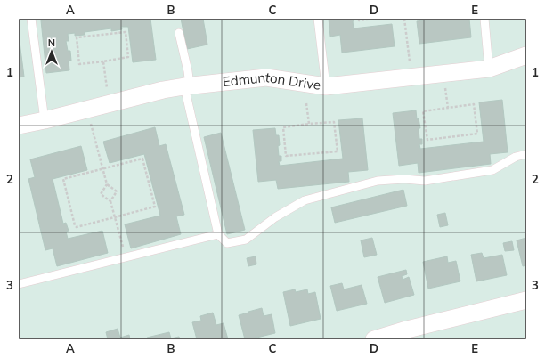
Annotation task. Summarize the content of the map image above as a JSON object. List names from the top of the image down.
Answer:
{
  "streets": {
    "street": ["Edmunton Drive"]
  },
  "north": "top",
  "grid": {
    "columns": [
      "A",
      "B",
      "C",
      "D",
      "E"
    ],
    "rows": ["1", "2", "3"]
  }
}
